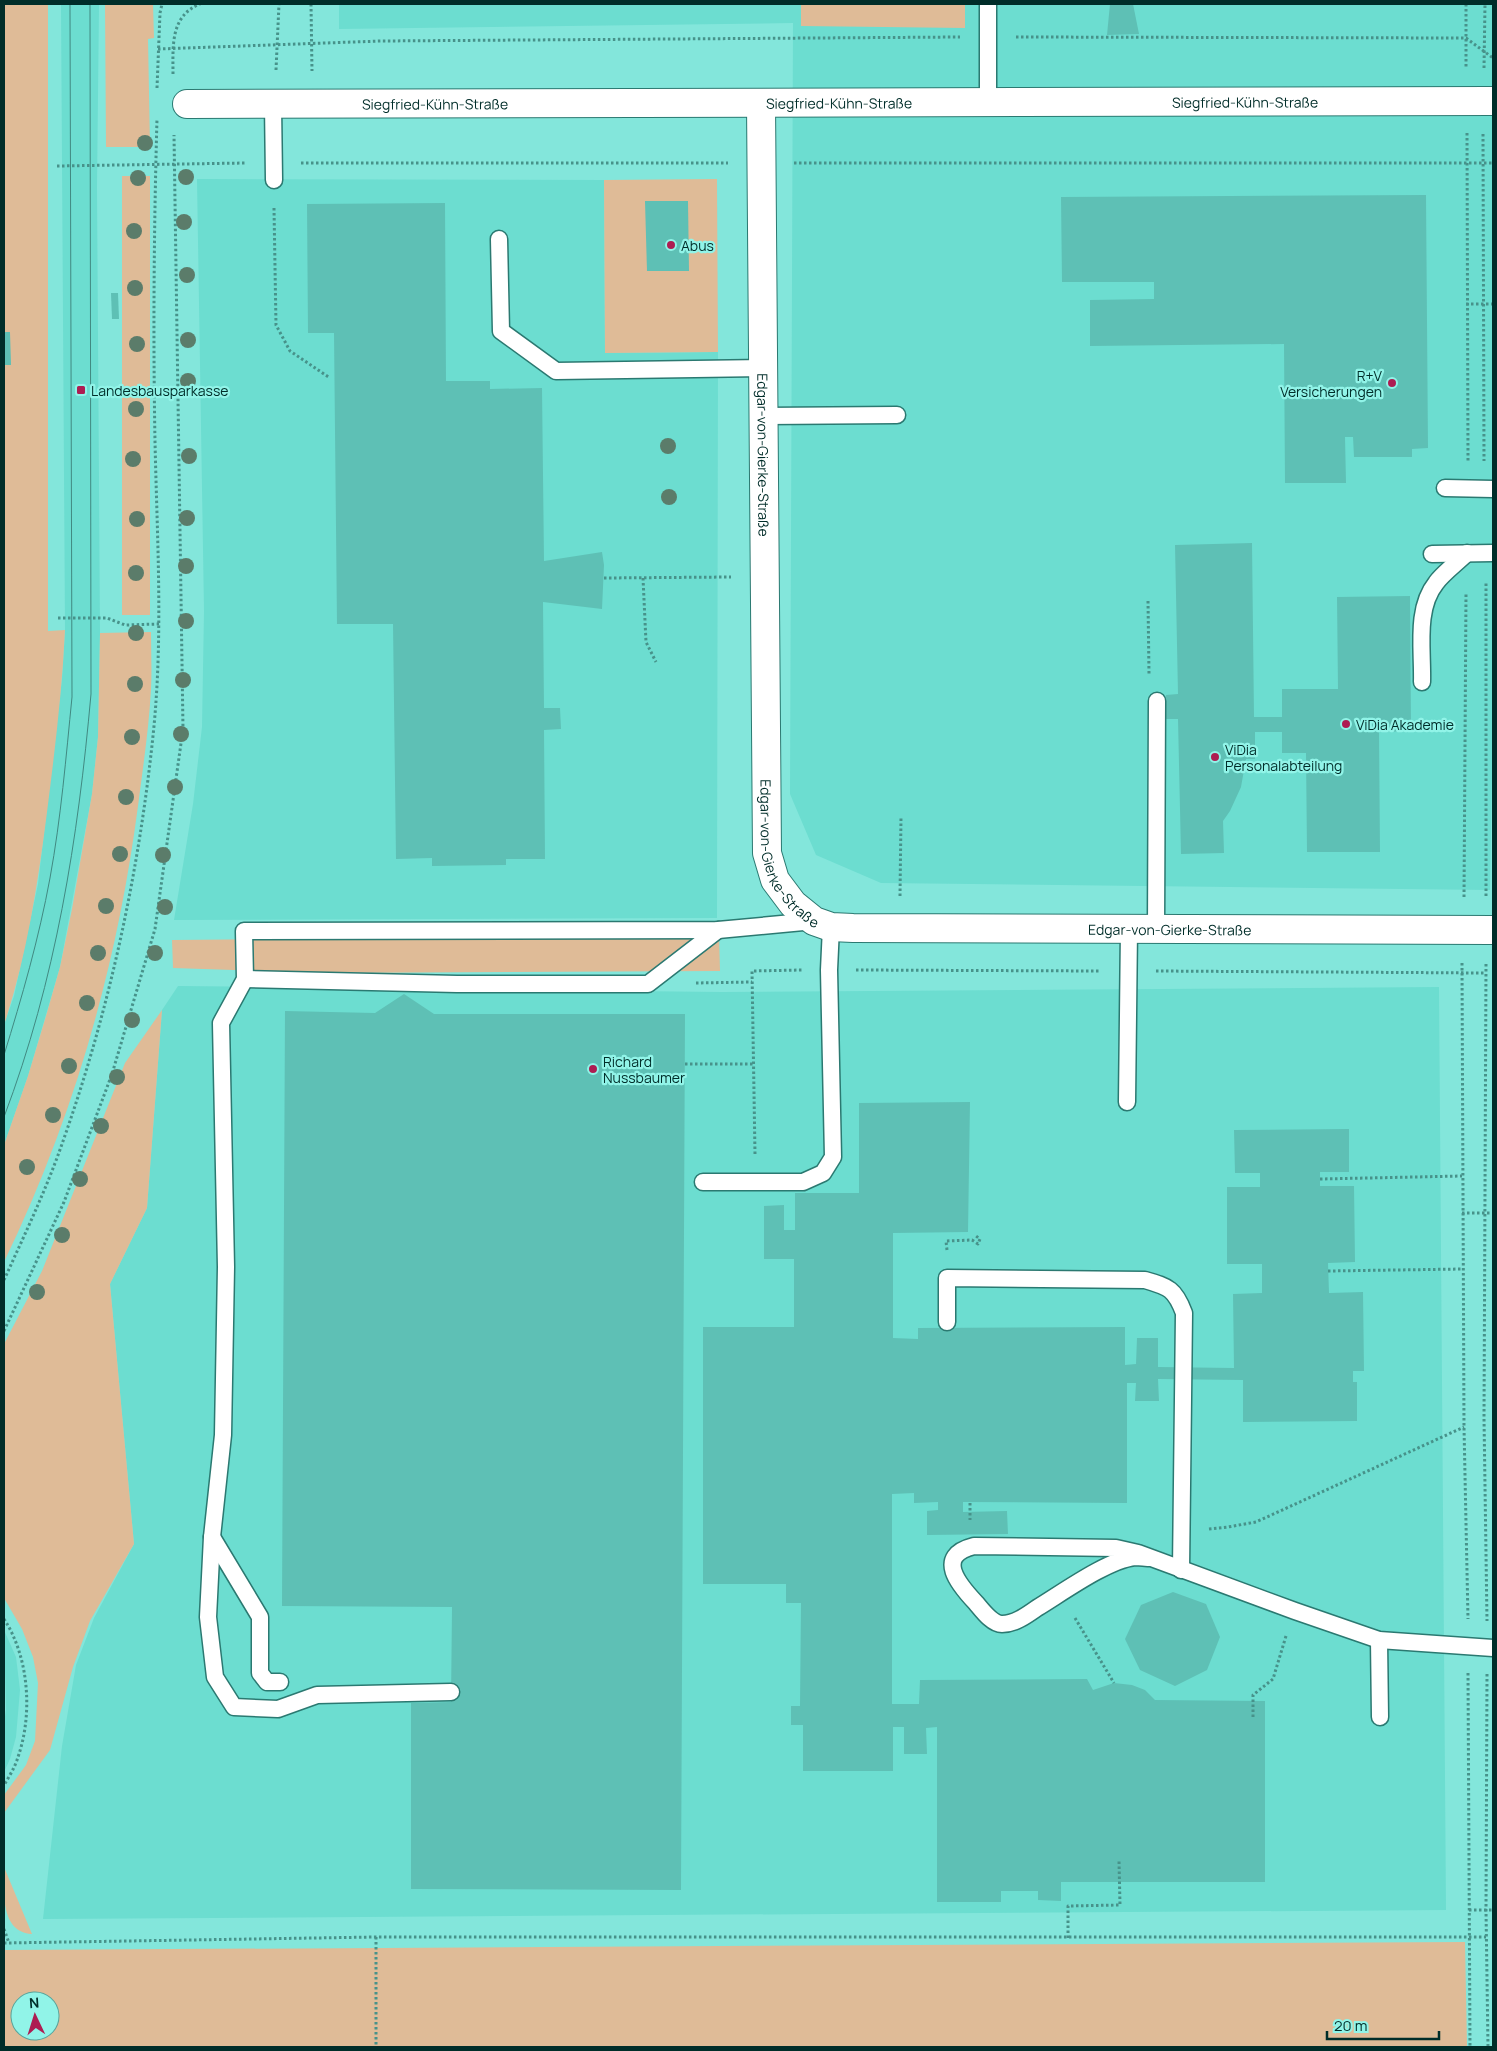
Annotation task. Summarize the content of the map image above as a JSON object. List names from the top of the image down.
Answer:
{
  "streets": {
    "street": ["Siegfried-Kühn-Straße", "Edgar-von-Gierke-Straße"]
  },
  "crossings": [
    ["Siegfried-Kühn-Straße", "Edgar-von-Gierke-Straße"]
  ],
  "places": {
    "other": [
      "Abus",
      "R+V Versicherungen",
      "ViDia Akademie",
      "ViDia Personalabteilung",
      "Richard Nussbaumer"
    ],
    "transit": ["Landesbausparkasse"]
  },
  "scale_bar": "20 m",
  "north": "top"
}
